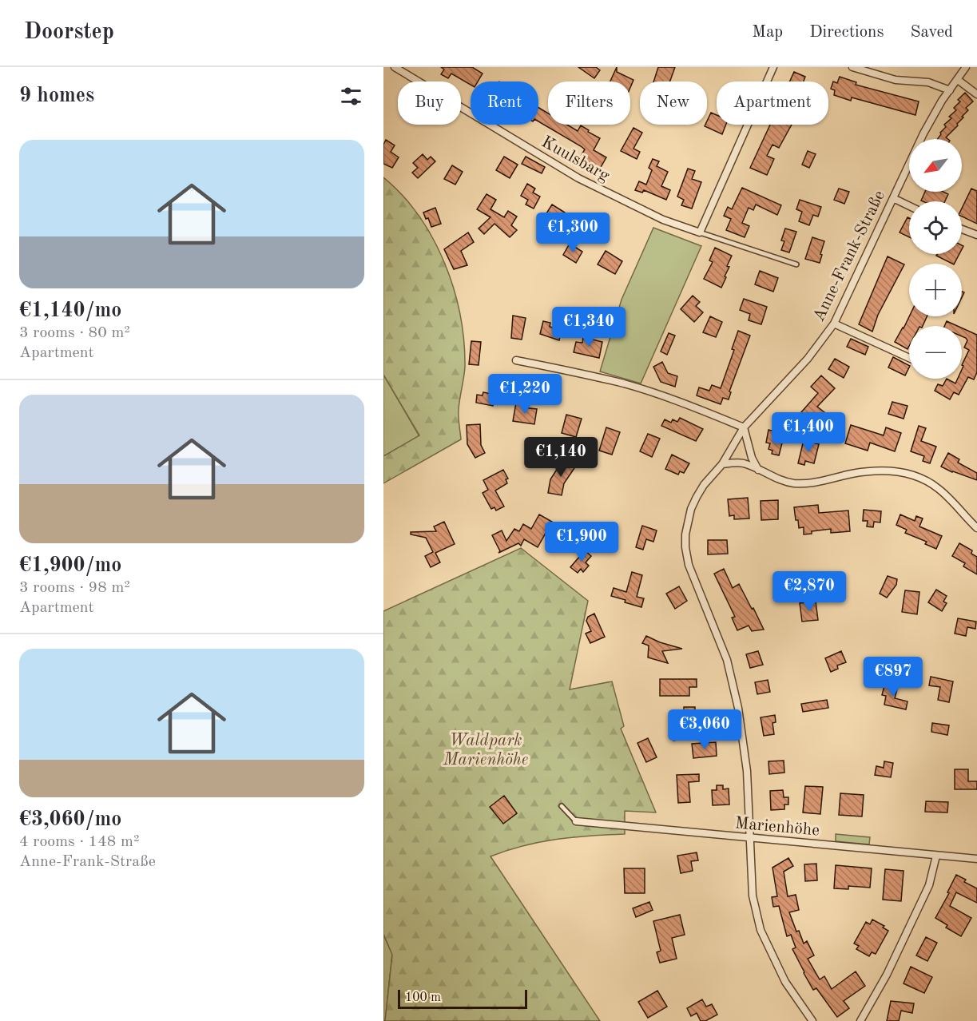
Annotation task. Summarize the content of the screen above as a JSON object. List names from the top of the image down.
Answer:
{
  "streets": {
    "street": ["Kuulsbarg", "Anne-Frank-Straße", "Marienhöhe"]
  },
  "crossings": [
    ["Anne-Frank-Straße", "Marienhöhe"]
  ],
  "parks": ["Waldpark Marienhöhe"],
  "scale_bar": "100 m",
  "north": "bottom left",
  "page": {
    "header": "Doorstep",
    "nav": ["Map", "Directions", "Saved"],
    "heading": "9 homes",
    "chip": [
      "Buy",
      "Rent",
      "Filters",
      "New",
      "Apartment"
    ],
    "list": [
      {
        "name": "€1,140/mo",
        "note": "3 rooms · 80 m² · Apartment"
      },
      {
        "name": "€1,900/mo",
        "note": "3 rooms · 98 m² · Apartment"
      },
      {
        "name": "€3,060/mo",
        "note": "4 rooms · 148 m² · Anne-Frank-Straße"
      }
    ],
    "map_buttons": ["+", "−"],
    "price": [
      "€1,300",
      "€1,340",
      "€1,220",
      "€1,400",
      "€1,140",
      "€1,900",
      "€2,870",
      "€897",
      "€3,060"
    ],
    "scale": "100 m"
  }
}
